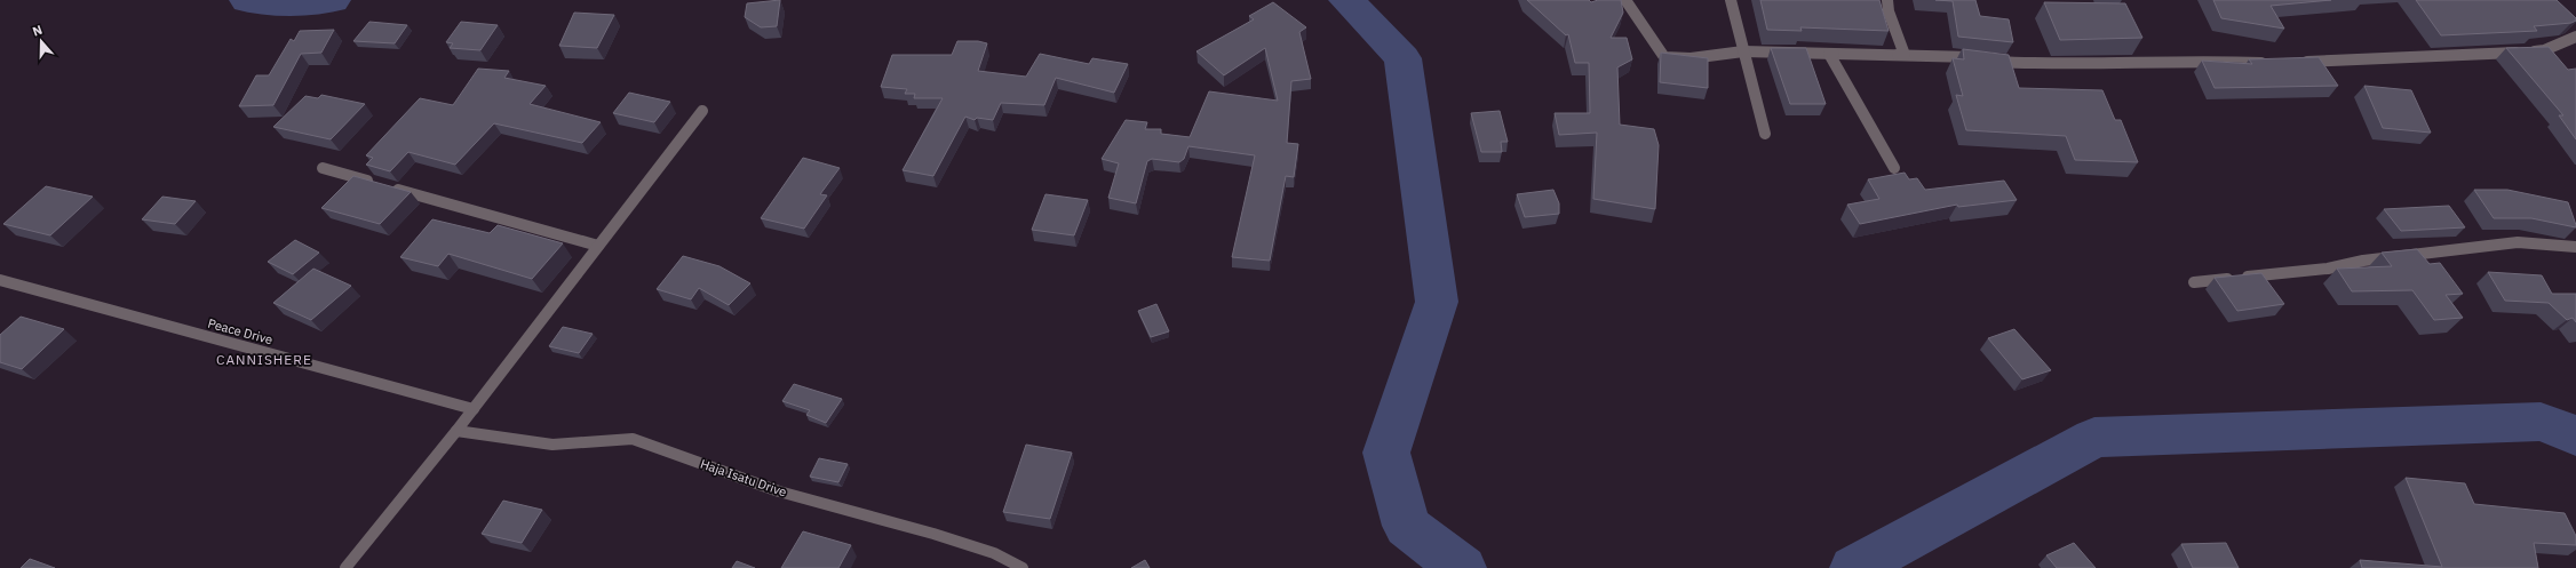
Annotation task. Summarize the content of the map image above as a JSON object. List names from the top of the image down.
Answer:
{
  "streets": {
    "street": ["Peace Drive", "Haja Isatu Drive"]
  },
  "districts": ["CANNISHERE"],
  "north": "top"
}
